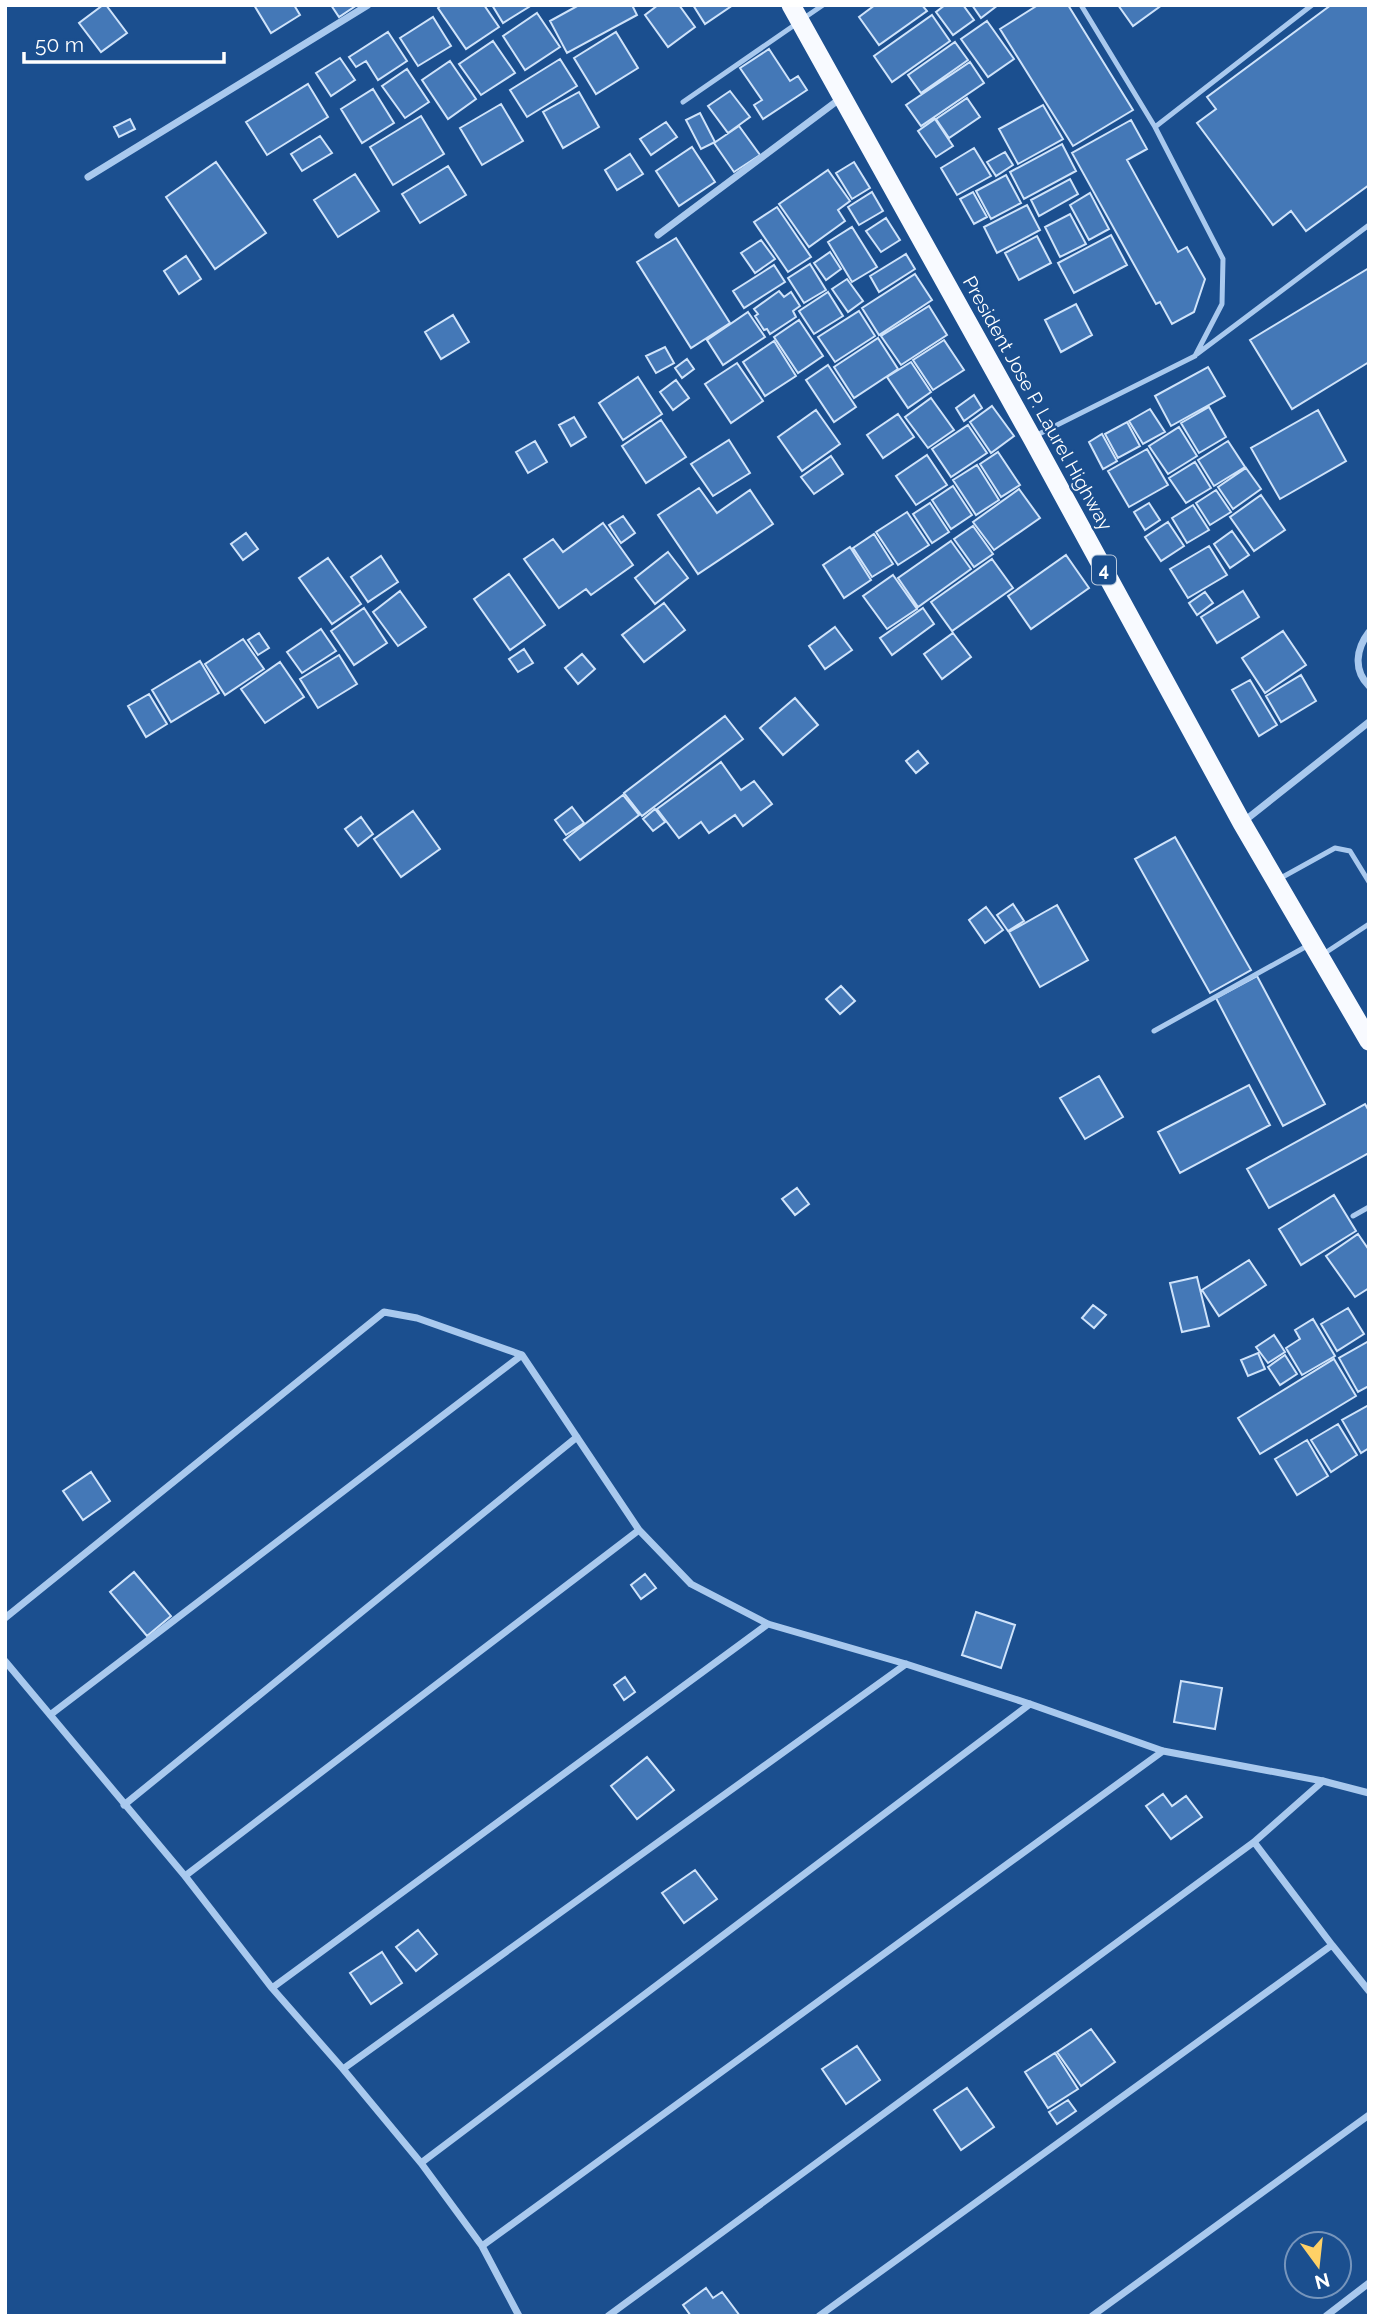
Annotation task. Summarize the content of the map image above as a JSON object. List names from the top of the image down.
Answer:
{
  "streets": {
    "highway": ["President Jose P. Laurel Highway", "4"]
  },
  "scale_bar": "50 m",
  "north": "bottom"
}
